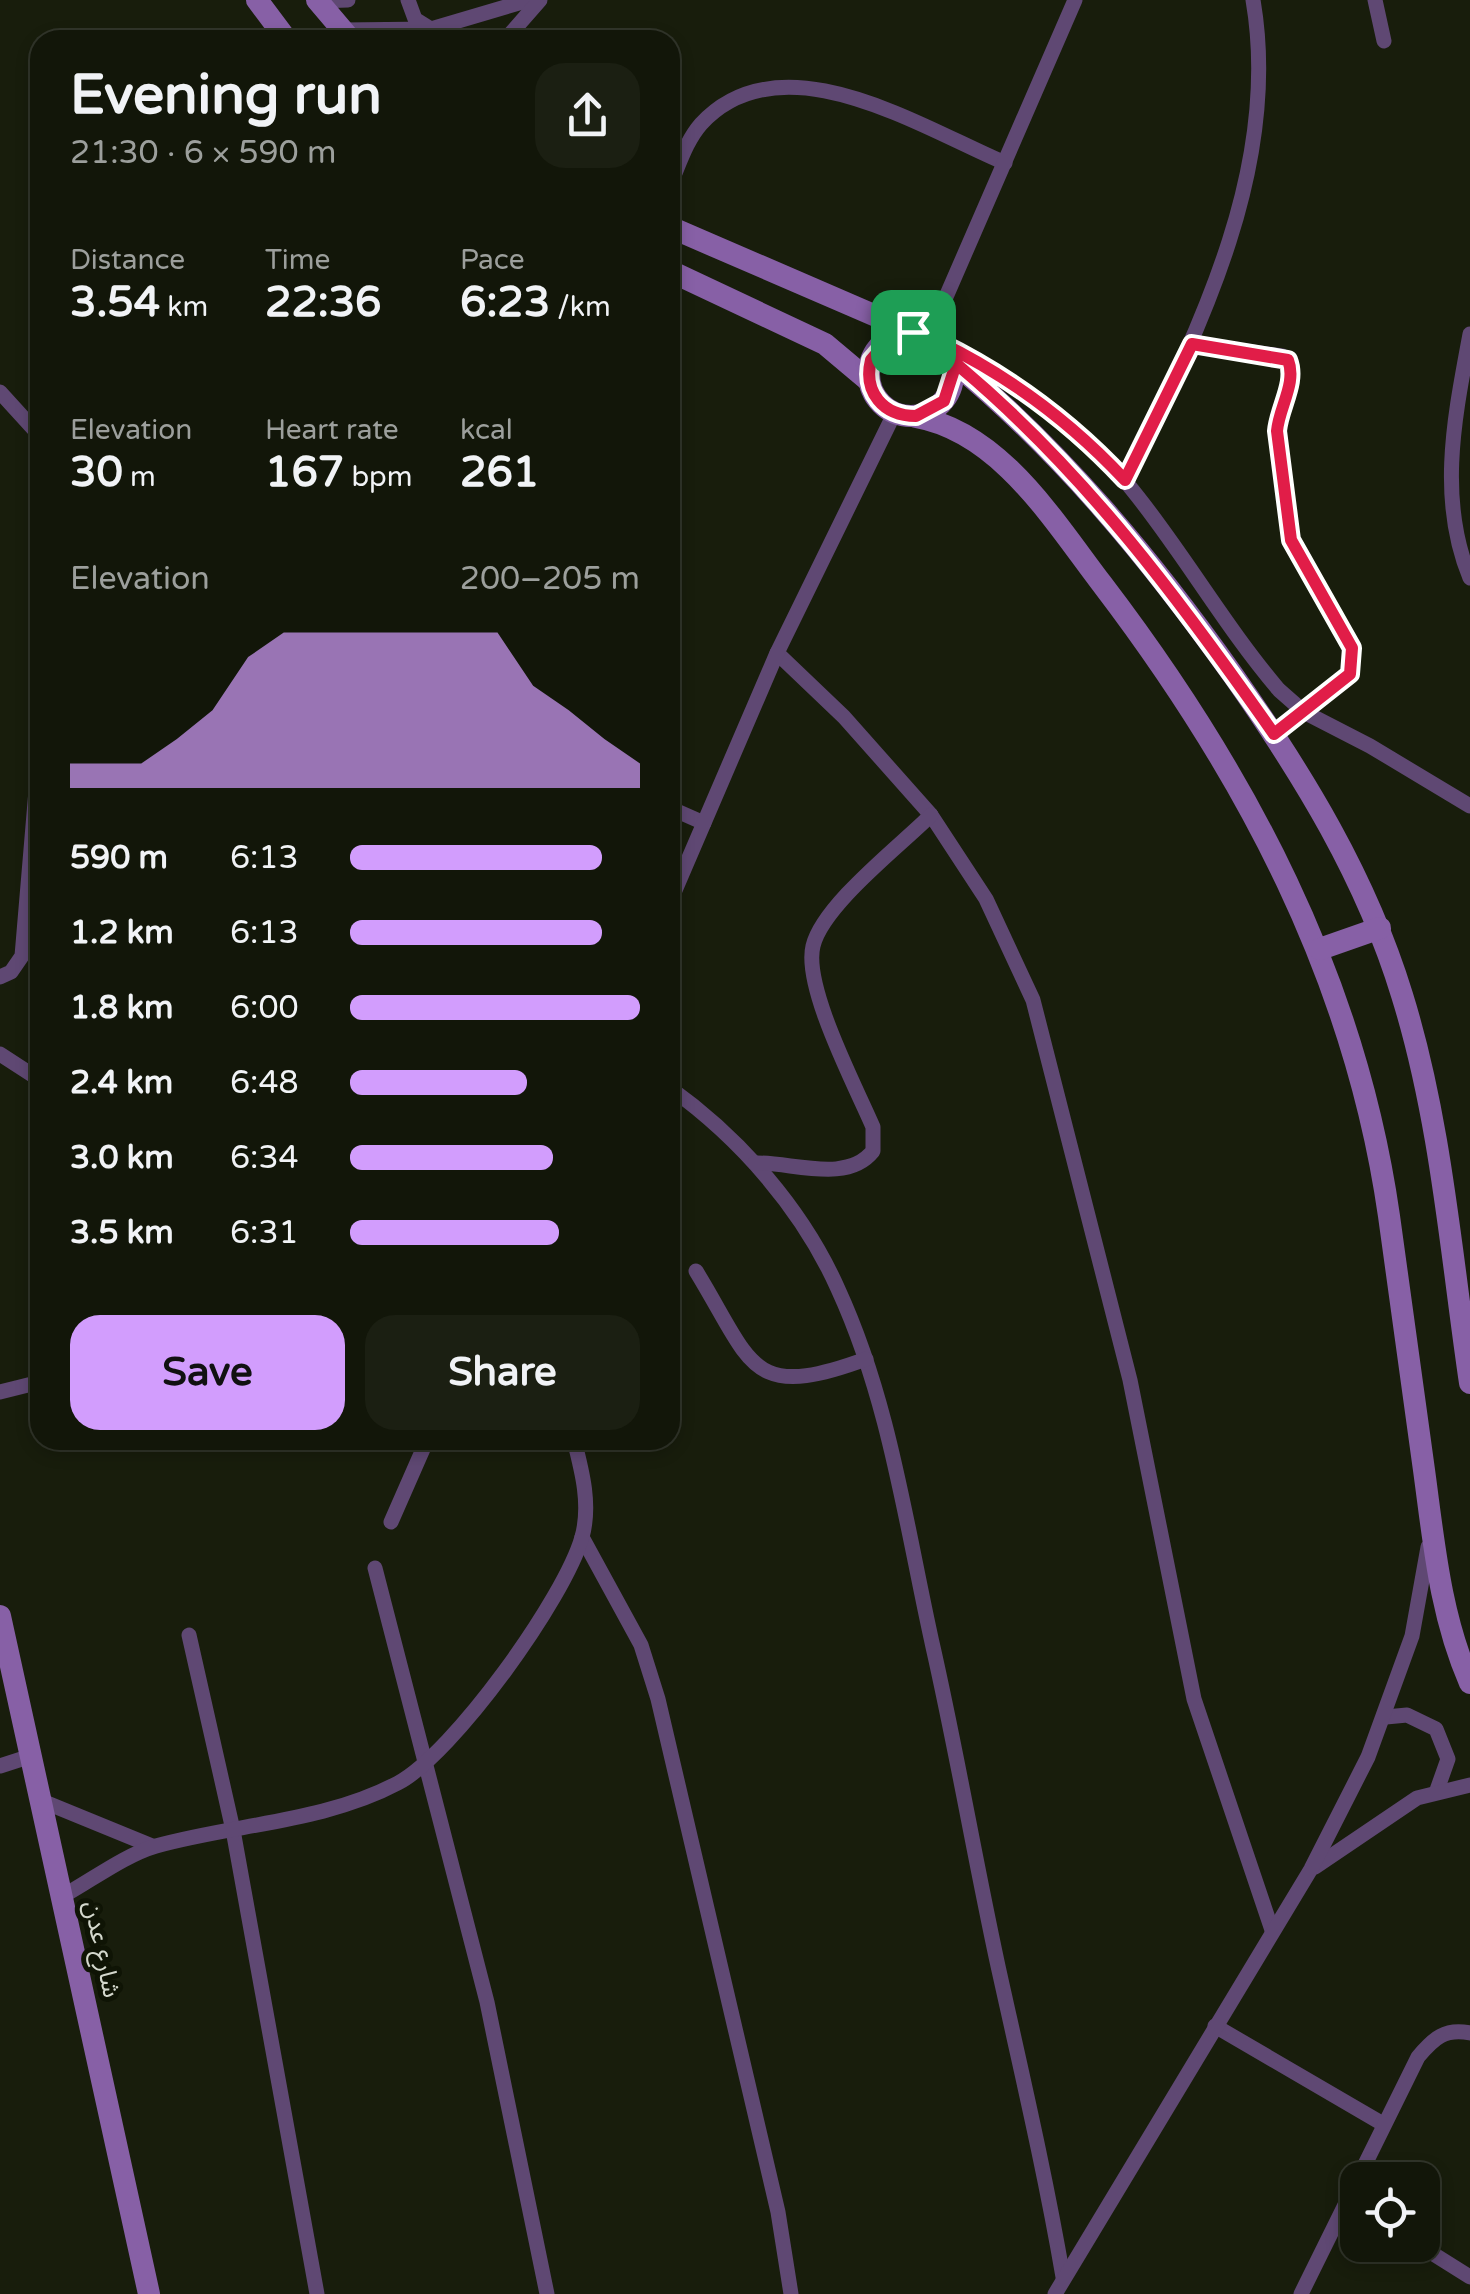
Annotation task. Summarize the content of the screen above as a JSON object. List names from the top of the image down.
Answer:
{
  "streets": {
    "street": ["شارع عدن"]
  },
  "page": {
    "heading": ["Evening run", "21:30 · 6 × 590 m"],
    "stats": [
      ["Distance", "3.54 km"],
      ["Time", "22:36"],
      ["Pace", "6:23 /km"],
      ["Elevation", "30 m"],
      ["Heart rate", "167 bpm"],
      ["kcal", "261"]
    ],
    "chart": ["Elevation", "200–205 m"],
    "list": [
      {
        "name": "590 m",
        "note": "6:13"
      },
      {
        "name": "1.2 km",
        "note": "6:13"
      },
      {
        "name": "1.8 km",
        "note": "6:00"
      },
      {
        "name": "2.4 km",
        "note": "6:48"
      },
      {
        "name": "3.0 km",
        "note": "6:34"
      },
      {
        "name": "3.5 km",
        "note": "6:31"
      }
    ],
    "buttons": ["Save", "Share"]
  }
}
